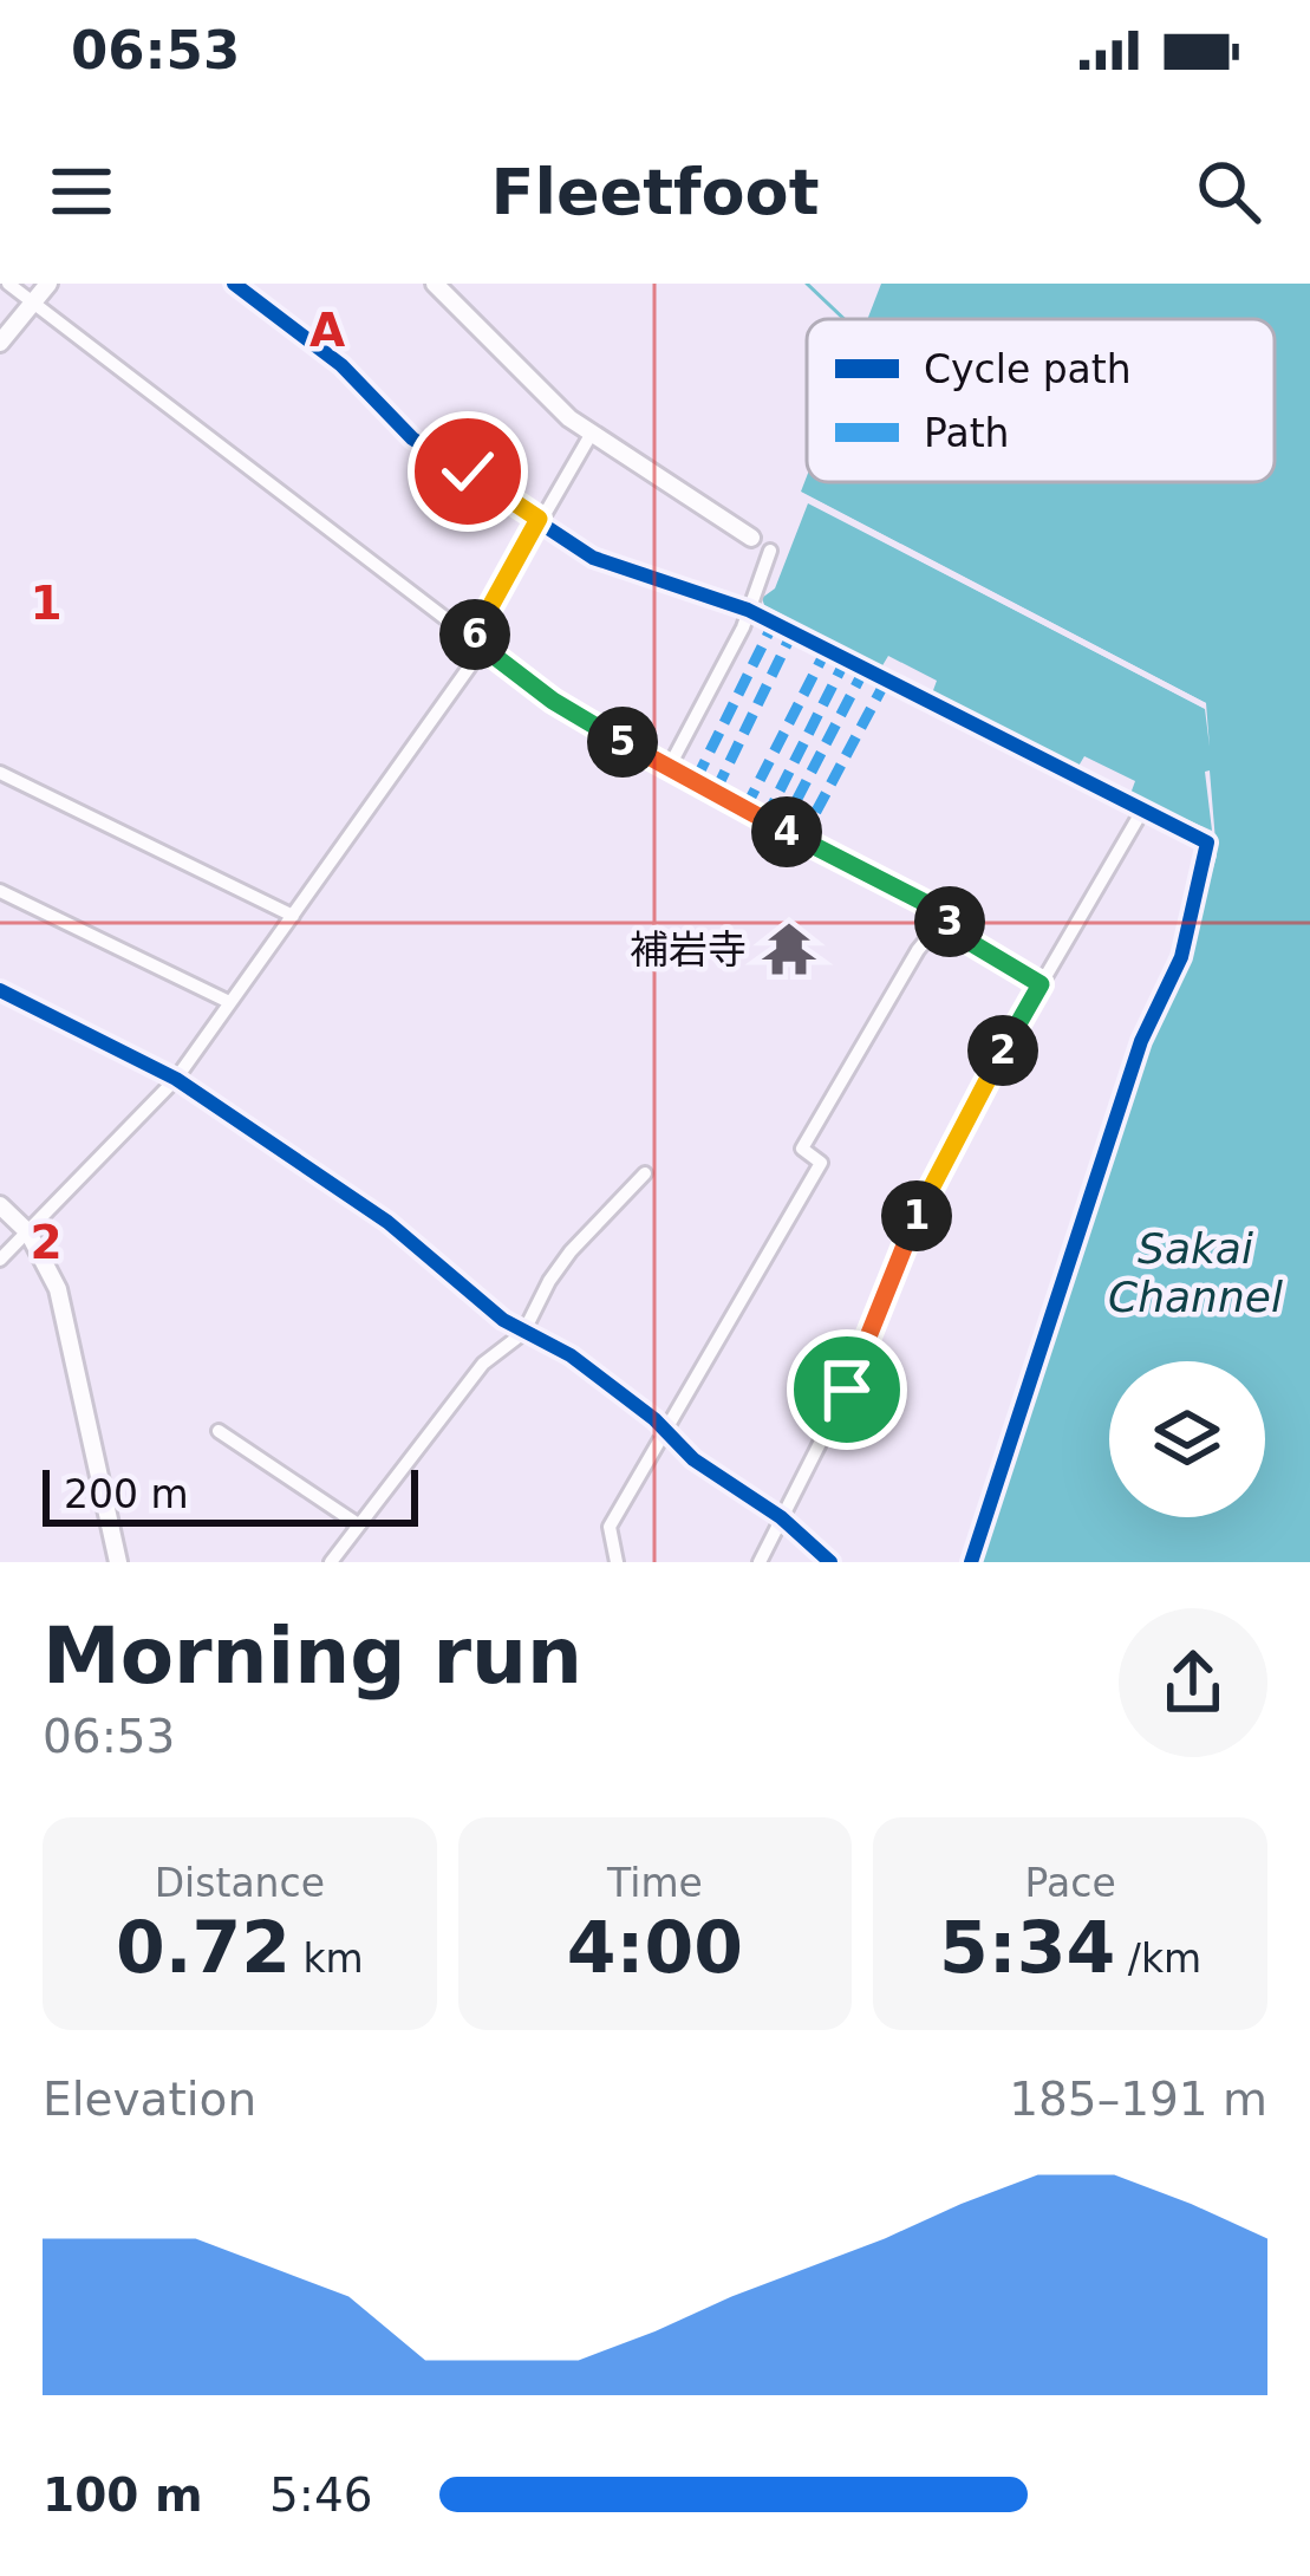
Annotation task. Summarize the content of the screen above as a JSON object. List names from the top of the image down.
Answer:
{
  "water": ["Sakai Channel"],
  "places": {
    "temple": ["補岩寺"]
  },
  "legend": ["Cycle path", "Path"],
  "scale_bar": "200 m",
  "page": {
    "status": "06:53",
    "header": "Fleetfoot",
    "pins": [
      "6",
      "5",
      "4",
      "3",
      "2",
      "1"
    ],
    "scale": "200 m",
    "heading": ["Morning run", "06:53"],
    "stats": [
      ["Distance", "0.72 km"],
      ["Time", "4:00"],
      ["Pace", "5:34 /km"]
    ],
    "chart": ["Elevation", "185–191 m"],
    "list": [
      {
        "name": "100 m",
        "note": "5:46"
      }
    ]
  },
  "grid": {
    "columns": ["A"],
    "rows": ["1", "2"]
  }
}
